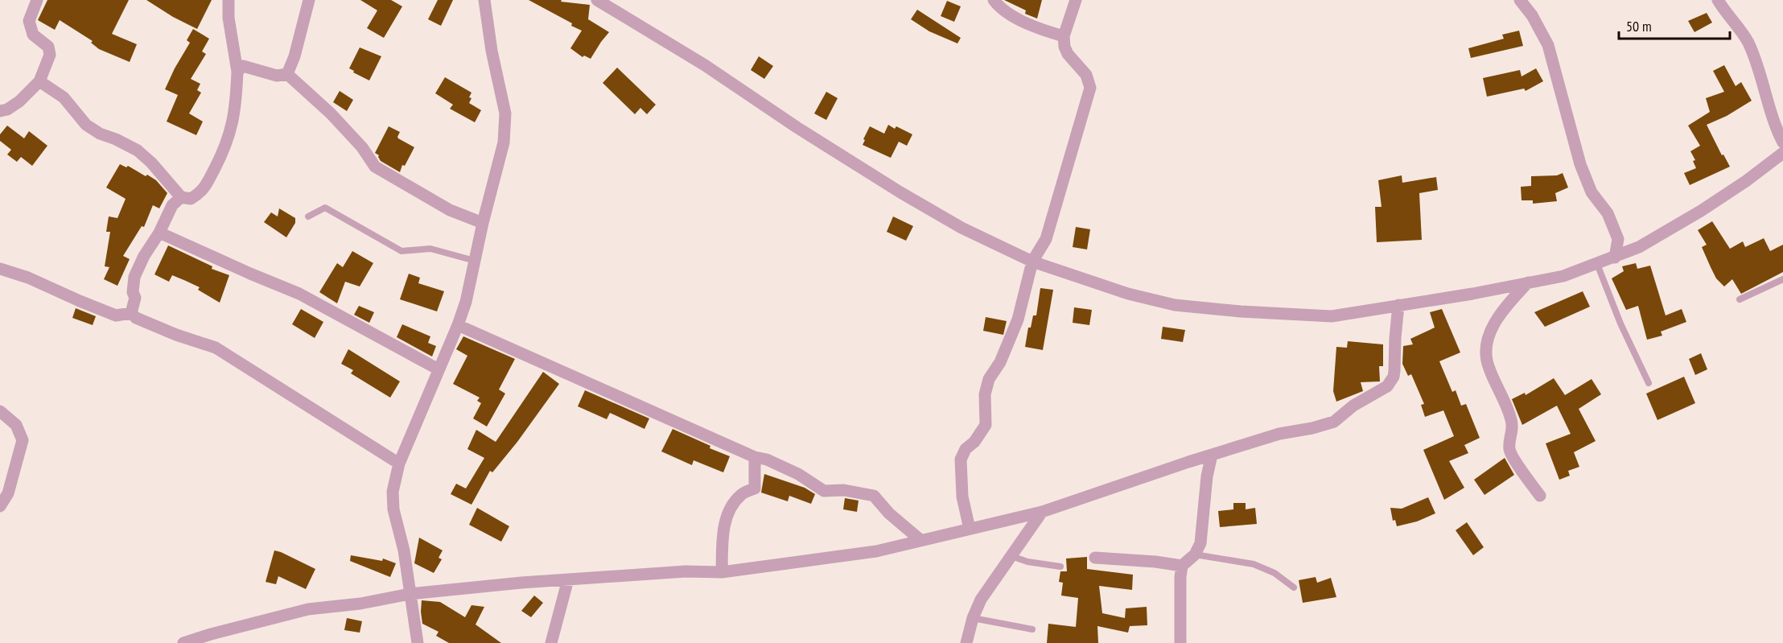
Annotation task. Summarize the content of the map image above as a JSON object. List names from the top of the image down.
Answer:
{
  "scale_bar": "50 m"
}
